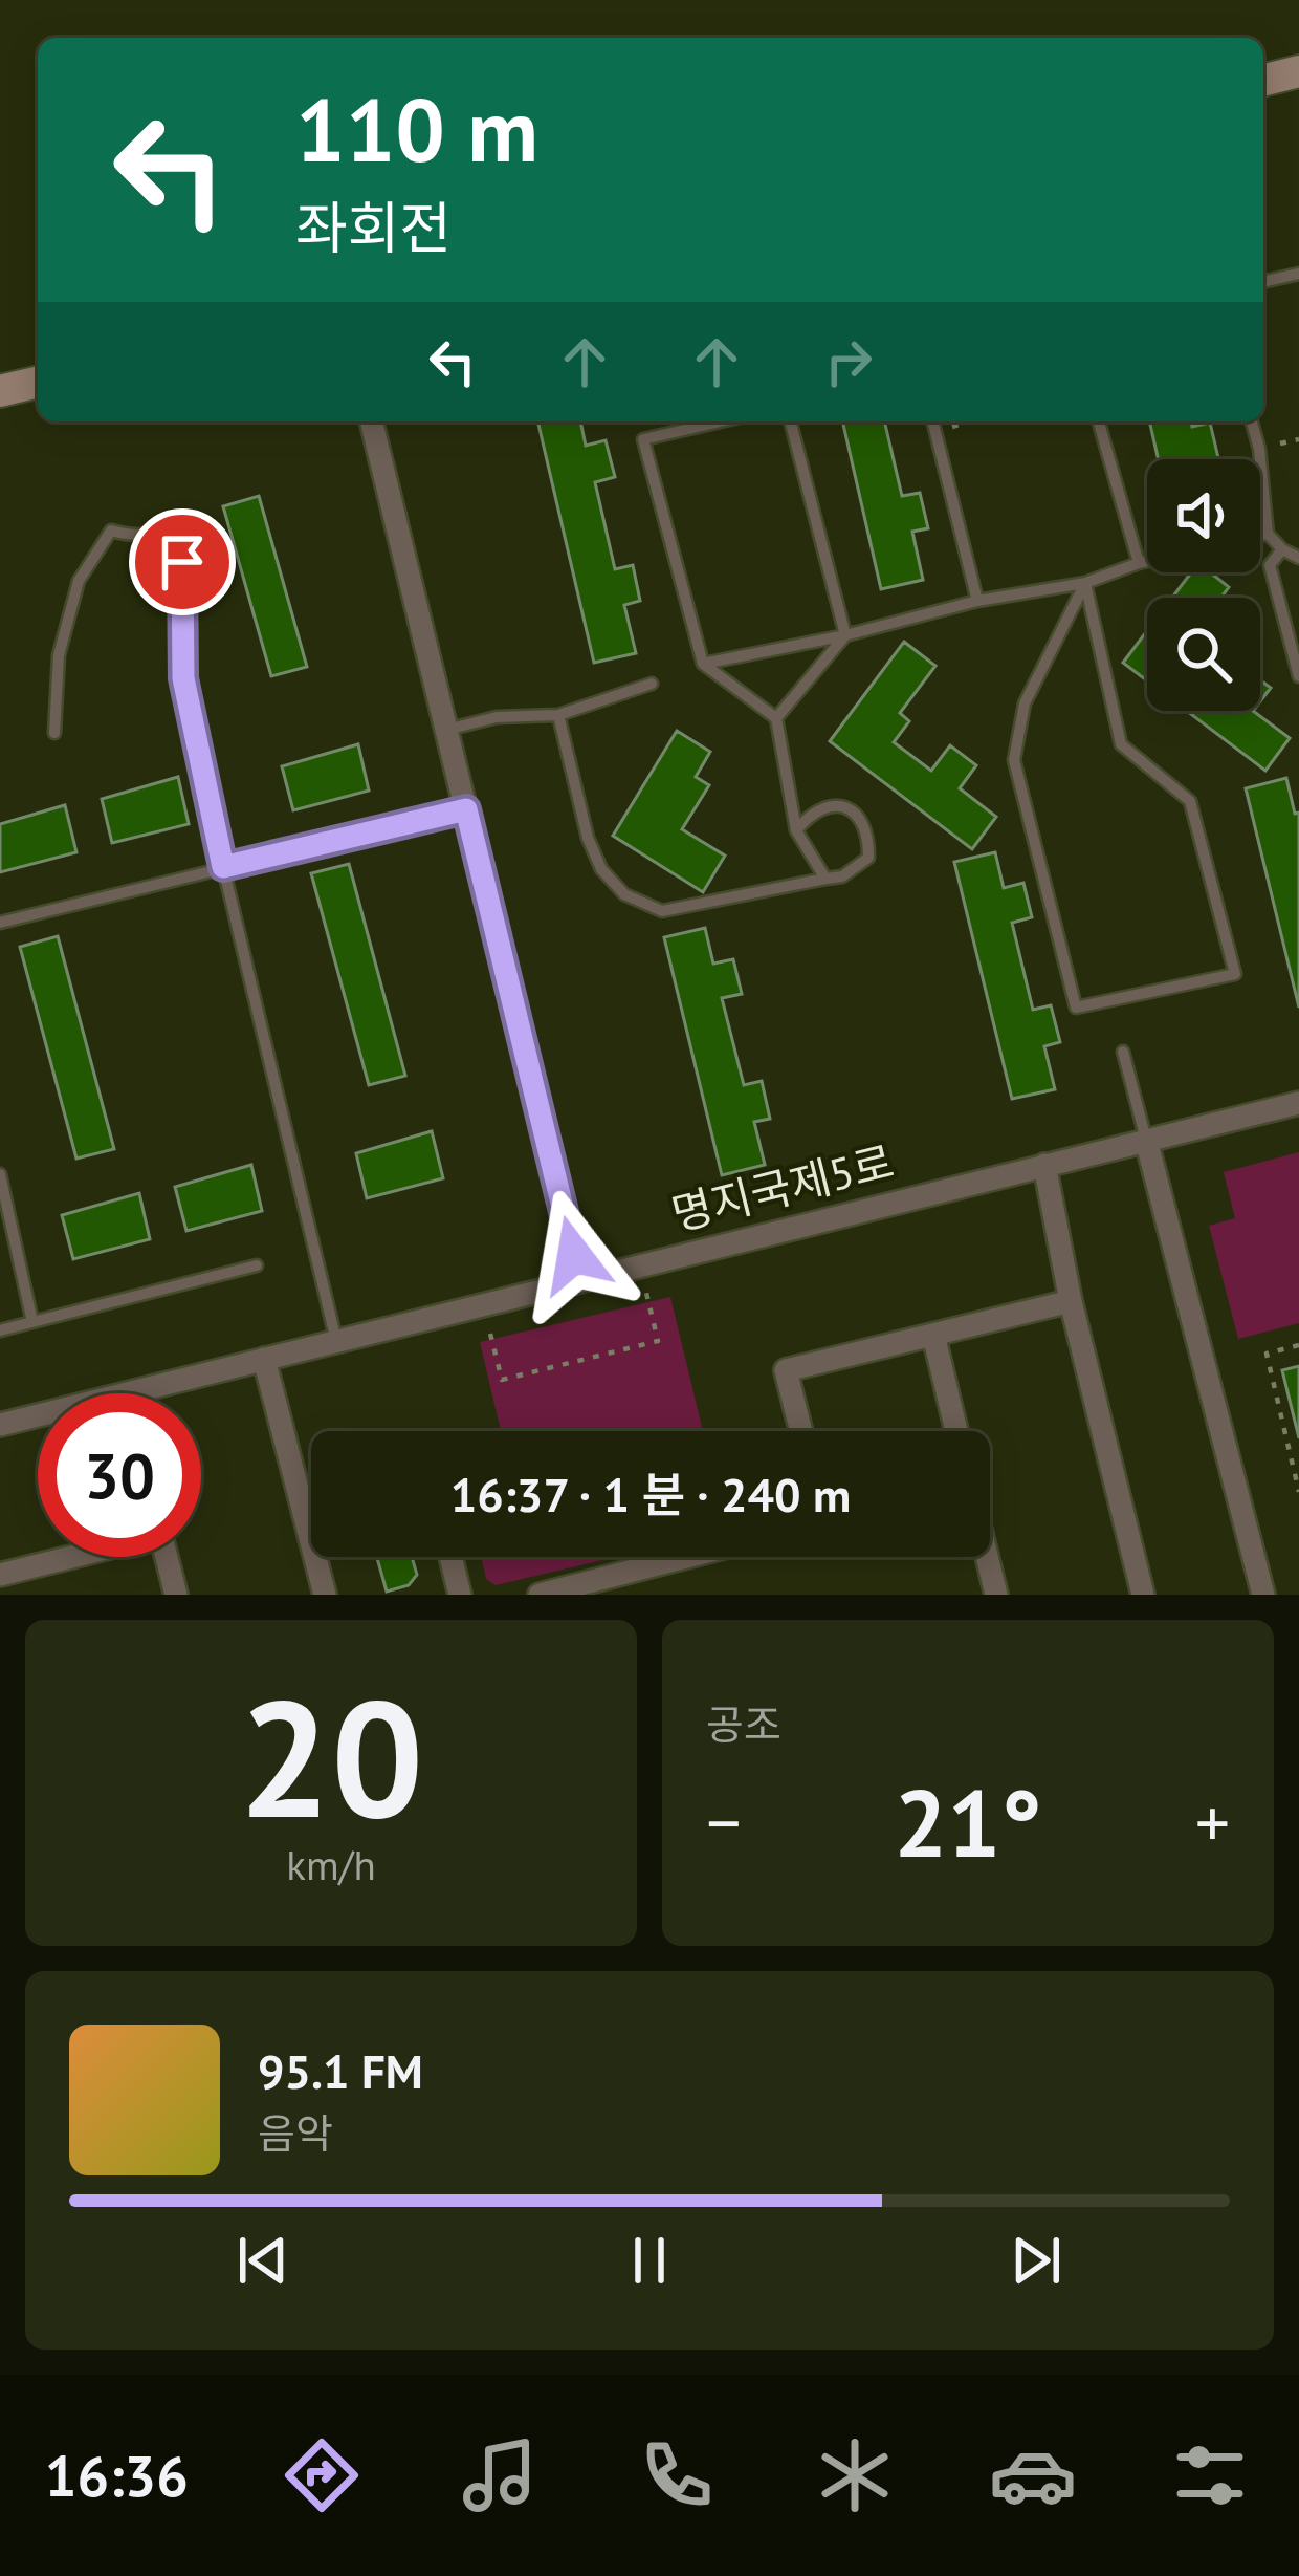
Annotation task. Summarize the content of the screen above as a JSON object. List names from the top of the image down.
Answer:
{
  "streets": {
    "street": ["명지국제5로"]
  },
  "page": {
    "turn": ["110 m", "좌회전"],
    "limit": "30",
    "trip": "16:37 · 1 분 · 240 m",
    "tile": [
      ["20", "km/h"],
      "공조"
    ],
    "heat": ["−", "21°", "+"],
    "song": ["95.1 FM", "음악"],
    "tabs": "16:36"
  }
}
